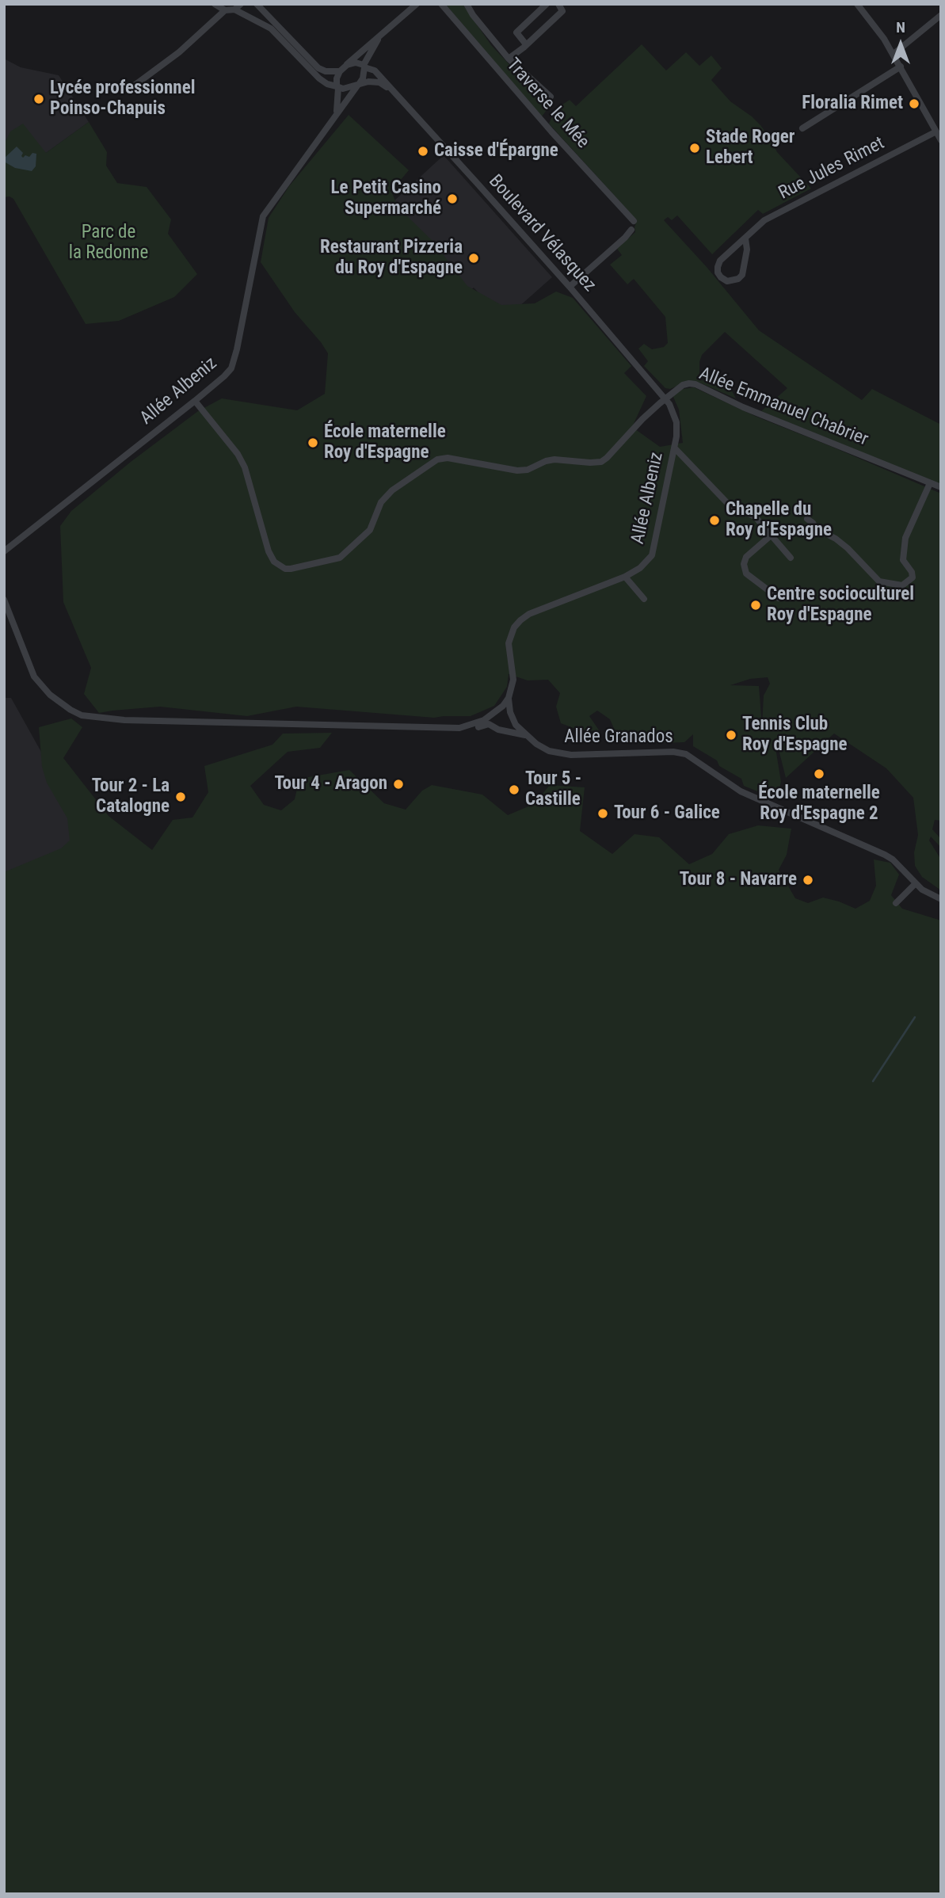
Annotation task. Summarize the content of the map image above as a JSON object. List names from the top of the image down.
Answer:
{
  "streets": {
    "street": [
      "Traverse le Mée",
      "Rue Jules Rimet",
      "Boulevard Vélasquez",
      "Allée Albeniz",
      "Allée Emmanuel Chabrier",
      "Allée Granados"
    ]
  },
  "crossings": [
    ["Boulevard Vélasquez", "Allée Albeniz"],
    ["Boulevard Vélasquez", "Allée Emmanuel Chabrier"],
    ["Allée Albeniz", "Allée Emmanuel Chabrier"],
    ["Allée Albeniz", "Allée Granados"]
  ],
  "parks": ["Parc de la Redonne"],
  "places": [
    "Lycée professionnel Poinso-Chapuis",
    "Floralia Rimet",
    "Stade Roger Lebert",
    "Caisse d'Épargne",
    "Le Petit Casino Supermarché",
    "Restaurant Pizzeria du Roy d'Espagne",
    "École maternelle Roy d'Espagne",
    "Chapelle du Roy d’Espagne",
    "Centre socioculturel Roy d'Espagne",
    "Tennis Club Roy d'Espagne",
    "École maternelle Roy d'Espagne 2",
    "Tour 4 - Aragon",
    "Tour 5 - Castille",
    "Tour 2 - La Catalogne",
    "Tour 6 - Galice",
    "Tour 8 - Navarre"
  ],
  "north": "top"
}
